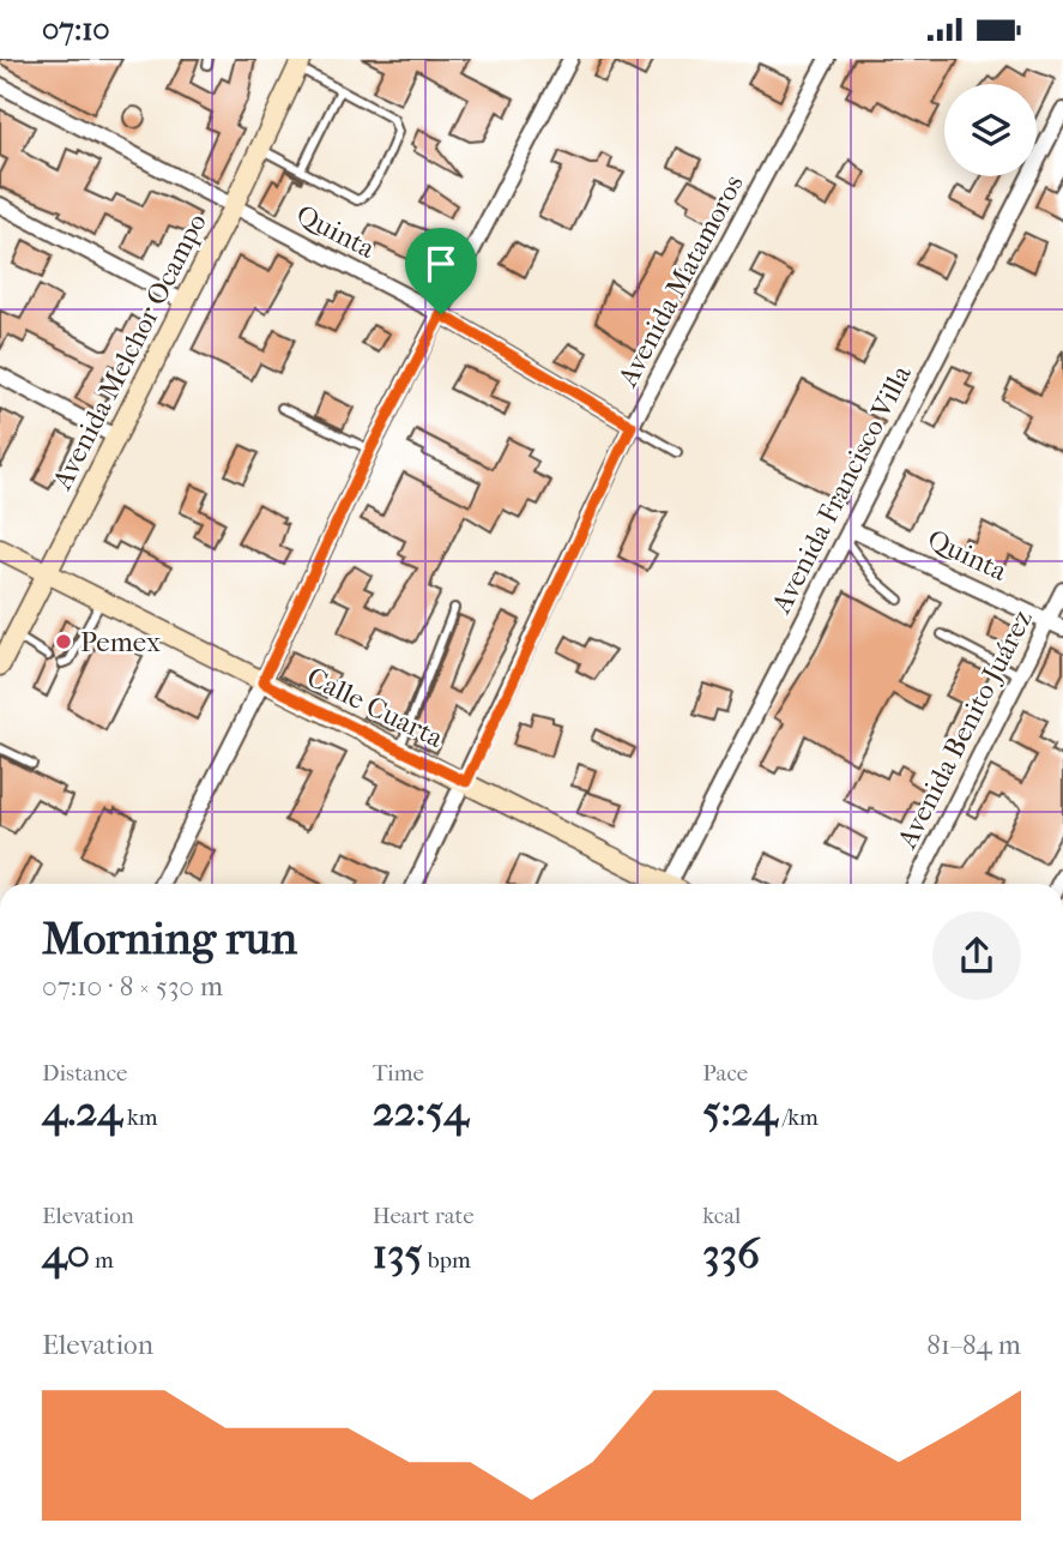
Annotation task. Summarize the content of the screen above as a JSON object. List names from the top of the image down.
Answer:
{
  "streets": {
    "street": [
      "Quinta",
      "Avenida Matamoros",
      "Avenida Melchor Ocampo",
      "Avenida Francisco Villa",
      "Calle Cuarta",
      "Avenida Benito Juárez"
    ]
  },
  "crossings": [
    ["Quinta", "Avenida Matamoros"],
    ["Quinta", "Avenida Melchor Ocampo"],
    ["Quinta", "Avenida Francisco Villa"],
    ["Quinta", "Avenida Benito Juárez"],
    ["Avenida Matamoros", "Calle Cuarta"],
    ["Avenida Melchor Ocampo", "Calle Cuarta"]
  ],
  "places": ["Pemex"],
  "page": {
    "status": "07:10",
    "heading": ["Morning run", "07:10 · 8 × 530 m"],
    "stats": [
      ["Distance", "4.24 km"],
      ["Time", "22:54"],
      ["Pace", "5:24 /km"],
      ["Elevation", "40 m"],
      ["Heart rate", "135 bpm"],
      ["kcal", "336"]
    ],
    "chart": ["Elevation", "81–84 m"]
  }
}
